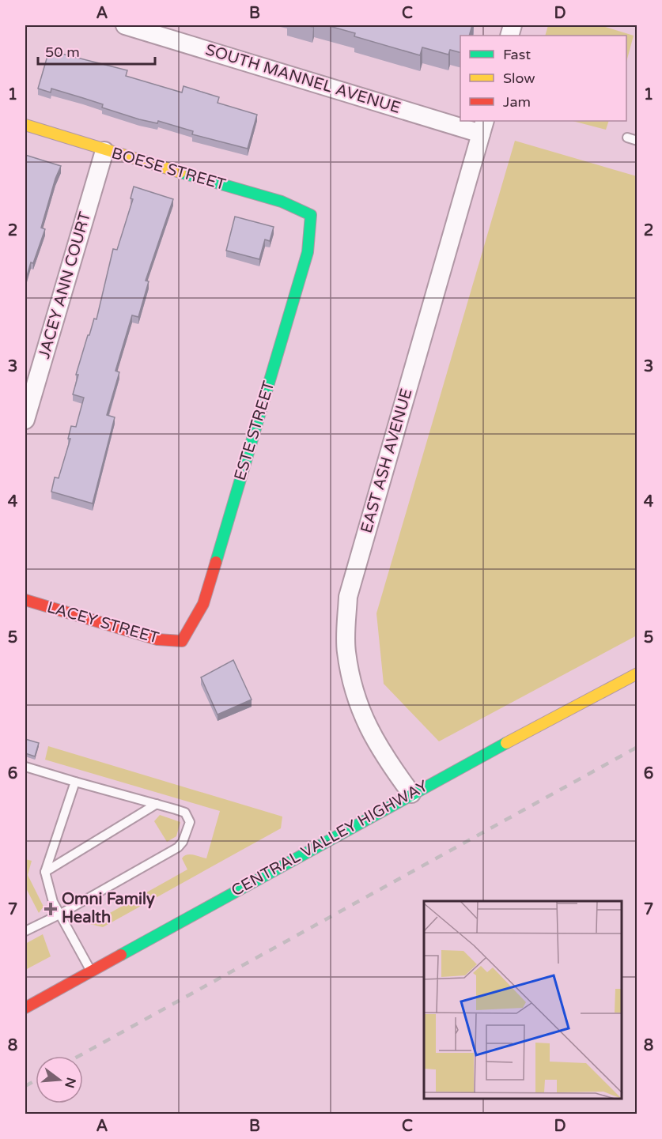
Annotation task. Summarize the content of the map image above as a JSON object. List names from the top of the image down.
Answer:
{
  "streets": {
    "street": [
      "SOUTH MANNEL AVENUE",
      "BOESE STREET",
      "JACEY ANN COURT",
      "ESTE STREET",
      "EAST ASH AVENUE",
      "LACEY STREET",
      "CENTRAL VALLEY HIGHWAY"
    ]
  },
  "crossings": [
    ["SOUTH MANNEL AVENUE", "EAST ASH AVENUE"],
    ["BOESE STREET", "JACEY ANN COURT"],
    ["BOESE STREET", "ESTE STREET"],
    ["ESTE STREET", "LACEY STREET"],
    ["EAST ASH AVENUE", "CENTRAL VALLEY HIGHWAY"]
  ],
  "places": {
    "health": ["Omni Family Health"]
  },
  "legend": ["Fast", "Slow", "Jam"],
  "scale_bar": "50 m",
  "north": "right",
  "grid": {
    "columns": [
      "A",
      "B",
      "C",
      "D"
    ],
    "rows": [
      "1",
      "2",
      "3",
      "4",
      "5",
      "6",
      "7",
      "8"
    ]
  }
}
